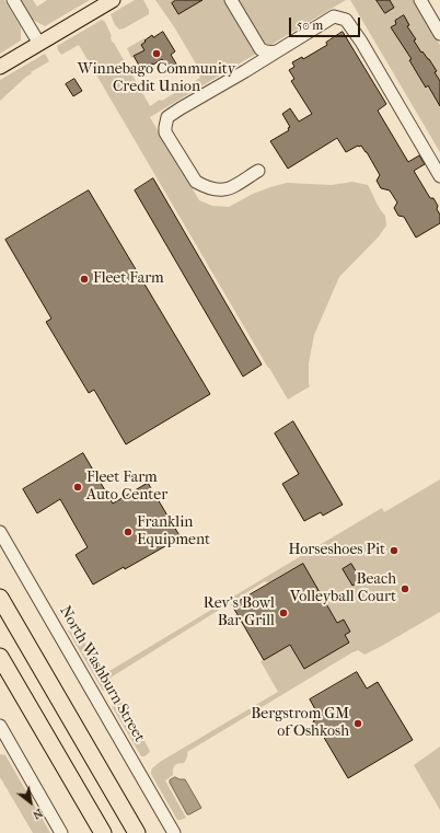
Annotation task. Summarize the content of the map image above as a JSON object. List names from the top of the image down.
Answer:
{
  "streets": {
    "street": ["North Washburn Street"]
  },
  "places": [
    "Winnebago Community Credit Union",
    "Fleet Farm",
    "Fleet Farm Auto Center",
    "Franklin Equipment",
    "Horseshoes Pit",
    "Beach Volleyball Court",
    "Rev's Bowl Bar Grill",
    "Bergstrom GM of Oshkosh"
  ],
  "scale_bar": "50 m",
  "north": "bottom right"
}
